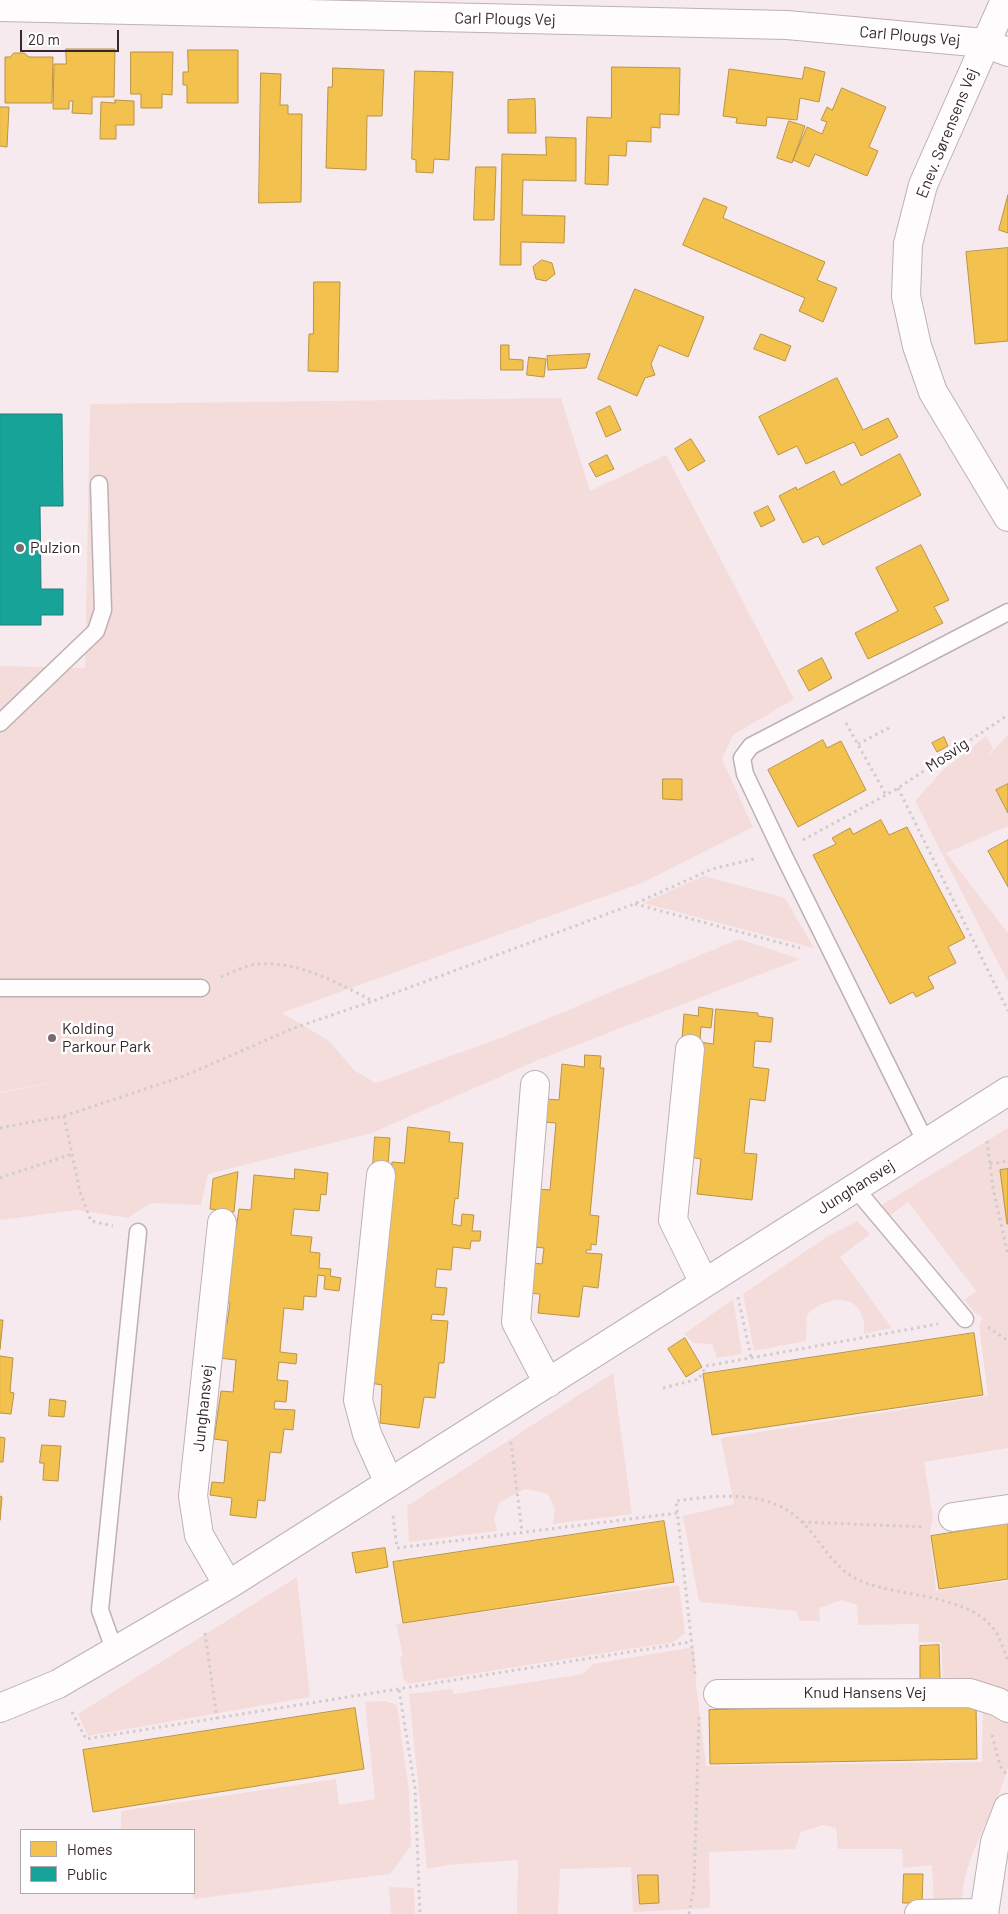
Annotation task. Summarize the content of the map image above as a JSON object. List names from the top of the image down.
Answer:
{
  "streets": {
    "street": [
      "Carl Plougs Vej",
      "Enev. Sørensens Vej",
      "Junghansvej",
      "Knud Hansens Vej"
    ],
    "path": ["Mosvig"]
  },
  "crossings": [
    ["Carl Plougs Vej", "Enev. Sørensens Vej"]
  ],
  "places": ["Pulzion", "Kolding Parkour Park"],
  "legend": ["Homes", "Public"],
  "scale_bar": "20 m"
}
